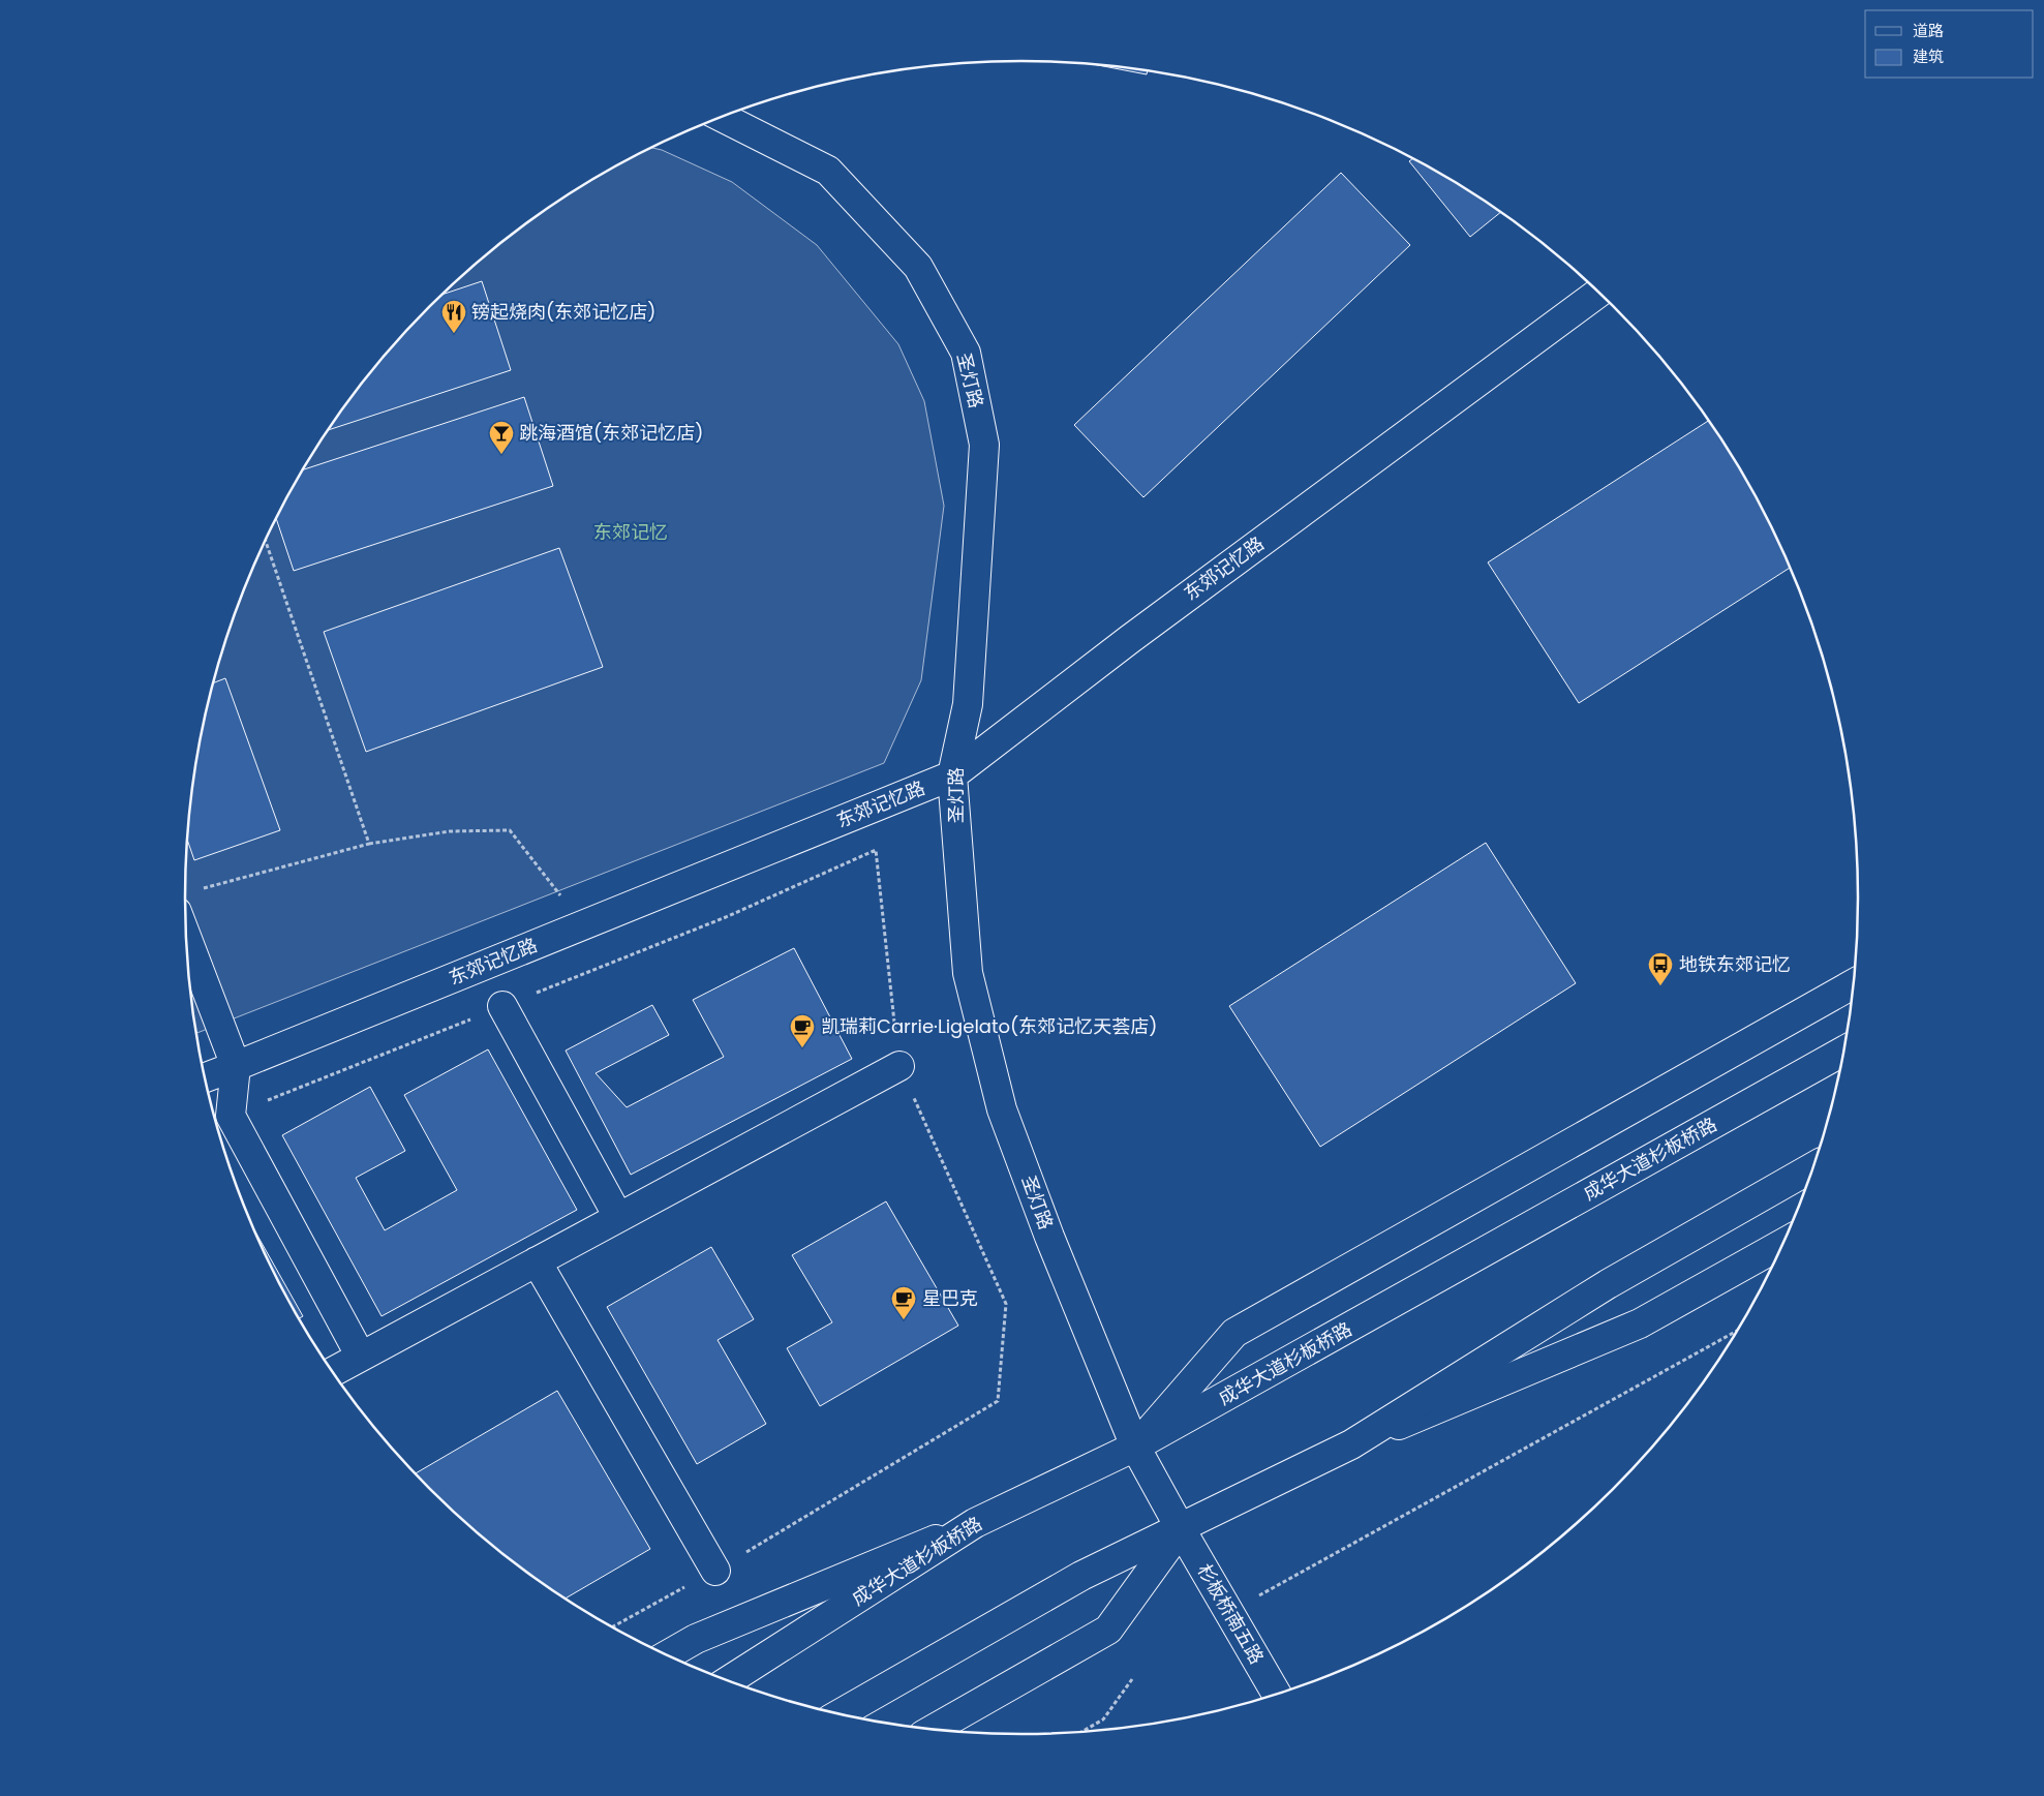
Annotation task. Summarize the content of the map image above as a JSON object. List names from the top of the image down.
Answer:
{
  "streets": {
    "street": [
      "圣灯路",
      "东郊记忆路",
      "成华大道杉板桥路",
      "杉板桥南五路"
    ]
  },
  "crossings": [
    ["圣灯路", "东郊记忆路"],
    ["圣灯路", "成华大道杉板桥路"],
    ["圣灯路", "杉板桥南五路"]
  ],
  "parks": ["东郊记忆"],
  "places": {
    "restaurant": ["镑起烧肉(东郊记忆店)"],
    "bar": ["跳海酒馆(东郊记忆店)"],
    "bus stop": ["地铁东郊记忆"],
    "cafe": ["凯瑞莉Carrie·Ligelato(东郊记忆天荟店)", "星巴克"]
  },
  "legend": ["道路", "建筑"]
}
